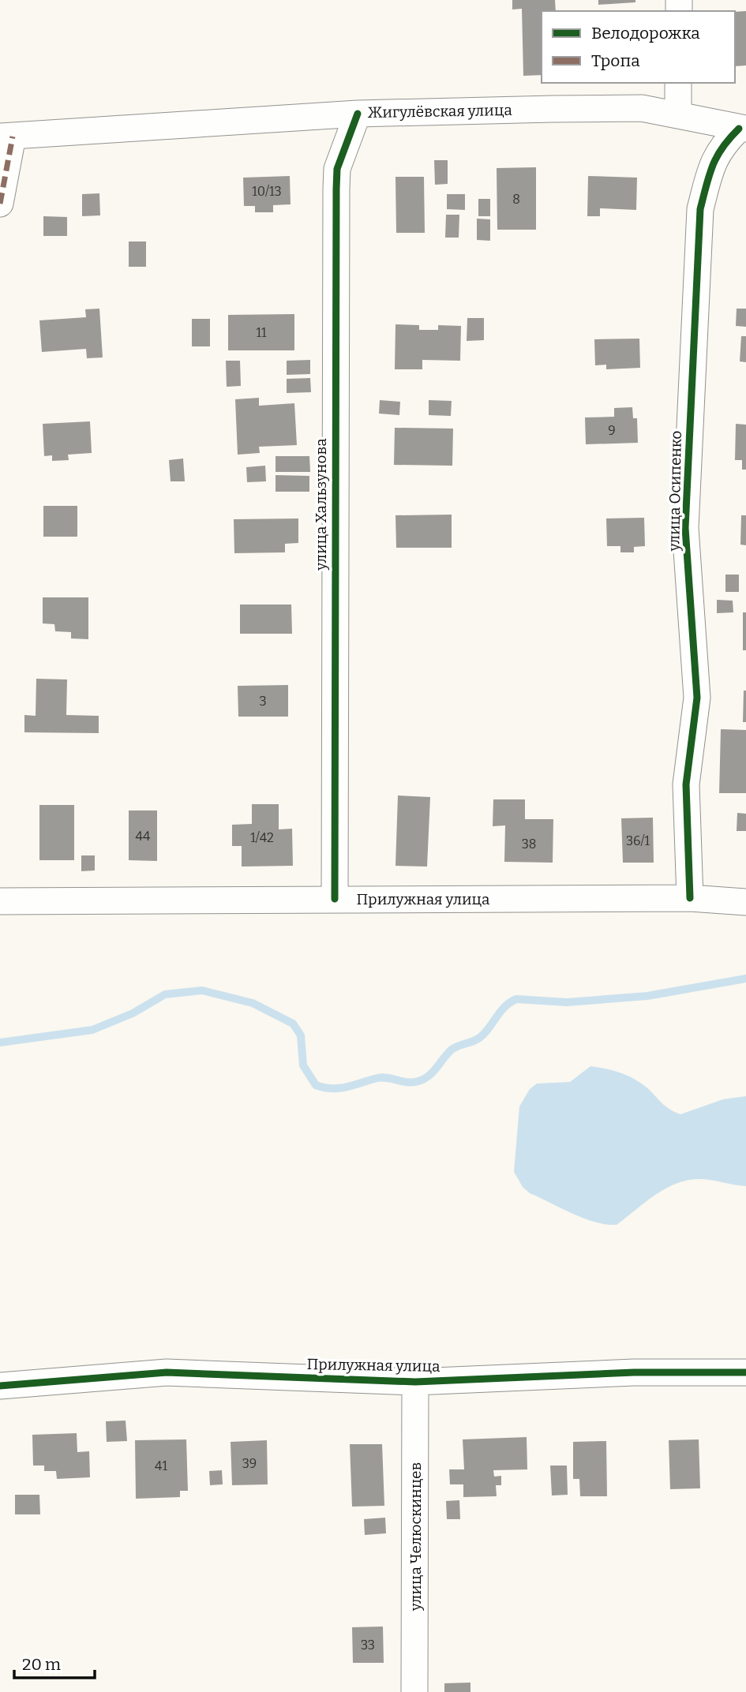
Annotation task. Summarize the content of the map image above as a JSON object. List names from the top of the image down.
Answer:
{
  "streets": {
    "street": [
      "Жигулёвская улица",
      "улица Осипенко",
      "улица Хальзунова",
      "Прилужная улица",
      "улица Челюскинцев"
    ]
  },
  "crossings": [
    ["Жигулёвская улица", "улица Осипенко"],
    ["Жигулёвская улица", "улица Хальзунова"],
    ["улица Осипенко", "Прилужная улица"],
    ["улица Хальзунова", "Прилужная улица"],
    ["Прилужная улица", "улица Челюскинцев"]
  ],
  "house_numbers": [
    "10/13",
    "8",
    "11",
    "9",
    "3",
    "44",
    "1/42",
    "36/1",
    "38",
    "39",
    "41",
    "33"
  ],
  "legend": ["Велодорожка", "Тропа"],
  "scale_bar": "20 m"
}
